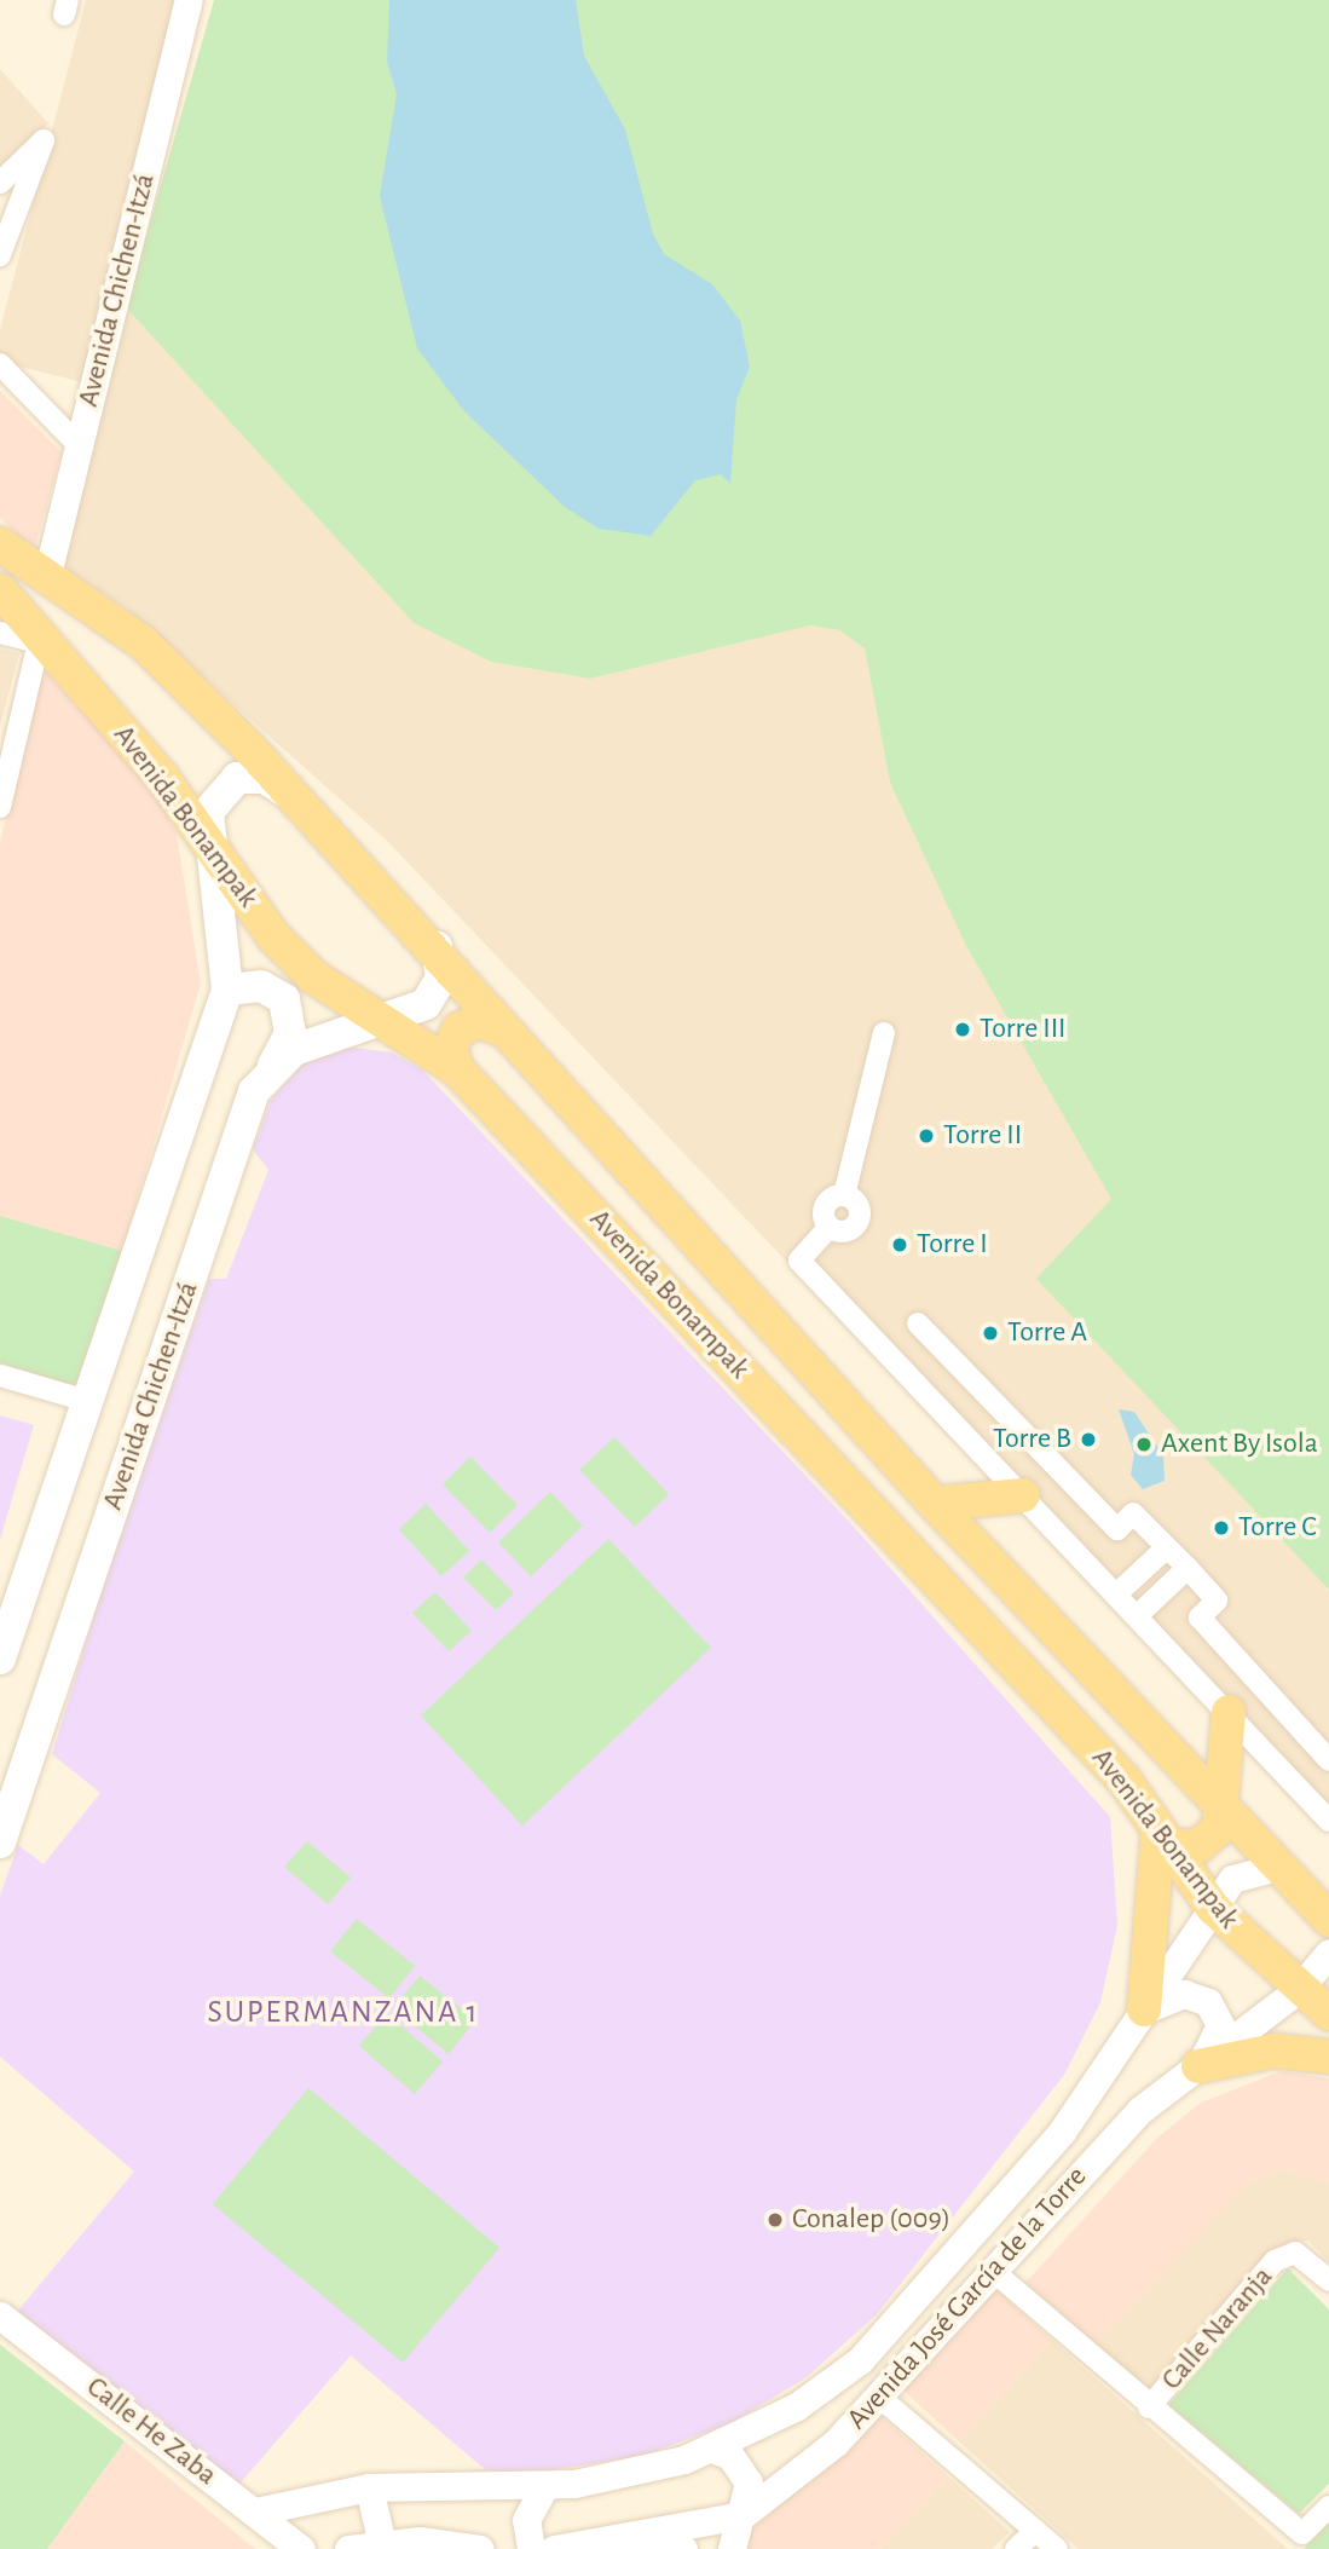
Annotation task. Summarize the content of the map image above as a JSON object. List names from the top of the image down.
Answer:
{
  "streets": {
    "main road": ["Avenida Chichen-Itzá", "Avenida Bonampak"],
    "street": ["Avenida José García de la Torre", "Calle Naranja", "Calle He Zaba"]
  },
  "crossings": [
    ["Avenida Chichen-Itzá", "Avenida Bonampak"],
    ["Avenida Bonampak", "Avenida José García de la Torre"],
    ["Avenida José García de la Torre", "Calle Naranja"],
    ["Avenida José García de la Torre", "Calle He Zaba"]
  ],
  "districts": ["SUPERMANZANA 1"],
  "places": [
    "Torre III",
    "Torre II",
    "Torre I",
    "Torre A",
    "Torre B",
    "Axent By Isola",
    "Torre C",
    "Conalep (009)"
  ]
}
